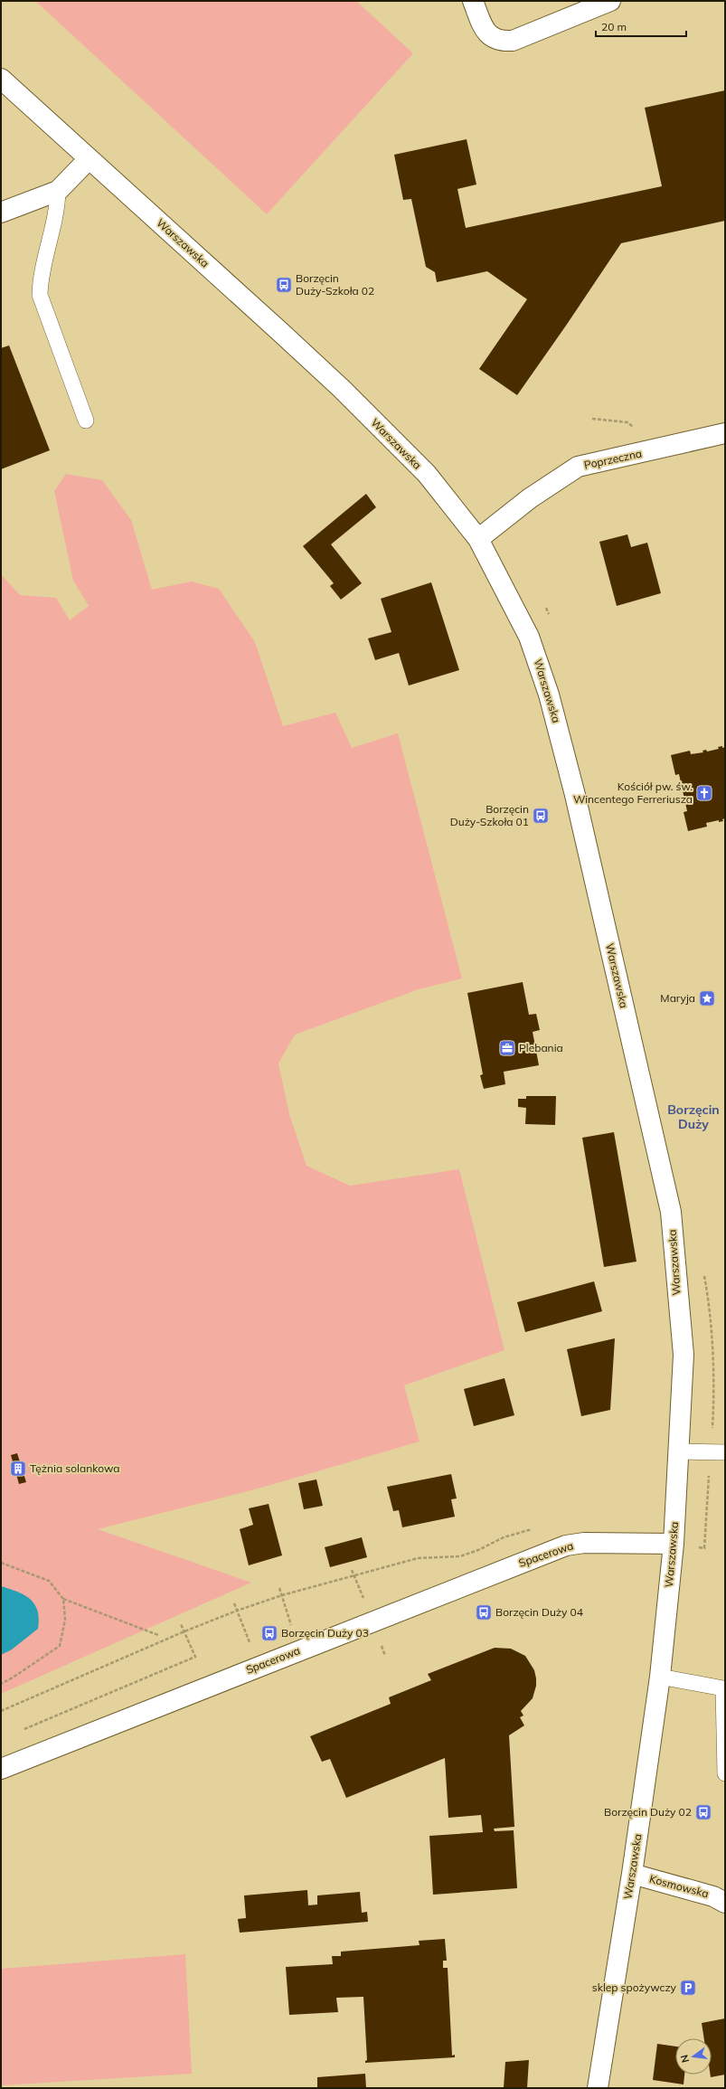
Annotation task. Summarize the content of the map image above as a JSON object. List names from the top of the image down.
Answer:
{
  "streets": {
    "main road": [
      "Warszawska",
      "Poprzeczna",
      "Spacerowa",
      "Kosmowska"
    ]
  },
  "crossings": [
    ["Warszawska", "Poprzeczna"],
    ["Warszawska", "Spacerowa"],
    ["Warszawska", "Kosmowska"]
  ],
  "districts": ["Borzęcin Duży"],
  "places": {
    "bus stop": [
      "Borzęcin Duży-Szkoła 02",
      "Borzęcin Duży-Szkoła 01",
      "Borzęcin Duży 04",
      "Borzęcin Duży 03",
      "Borzęcin Duży 02"
    ],
    "church": ["Kościół pw. św. Wincentego Ferreriusza"],
    "place": ["Maryja"],
    "office": ["Plebania"],
    "building": ["Tężnia solankowa"],
    "parking": ["sklep spożywczy"]
  },
  "scale_bar": "20 m",
  "north": "left"
}
